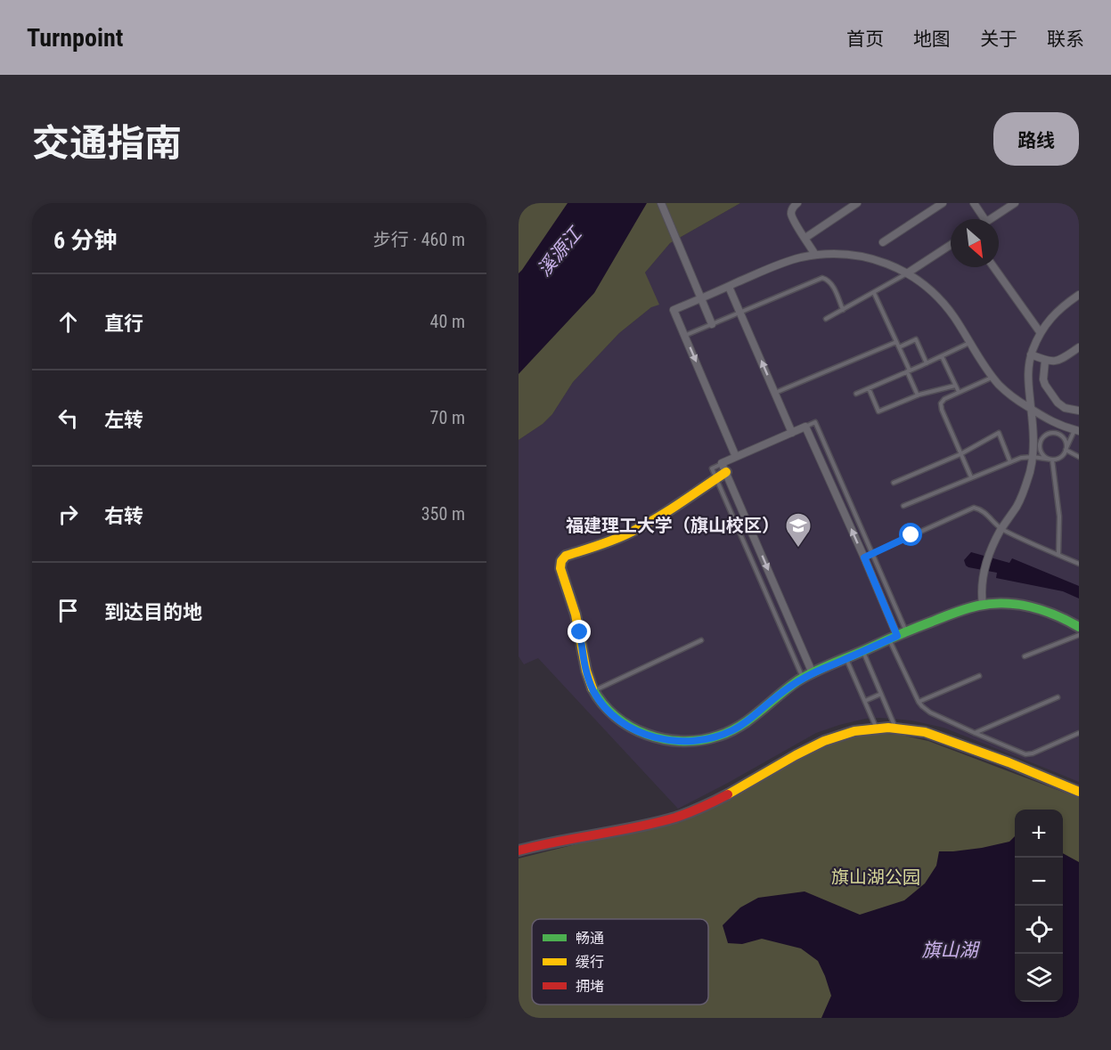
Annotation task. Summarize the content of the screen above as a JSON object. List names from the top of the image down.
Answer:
{
  "water": ["溪源江", "旗山湖"],
  "parks": ["旗山湖公园"],
  "places": {
    "school or university": ["福建理工大学（旗山校区）"]
  },
  "legend": ["畅通", "缓行", "拥堵"],
  "north": "bottom right",
  "page": {
    "header": "Turnpoint",
    "nav": [
      "首页",
      "地图",
      "关于",
      "联系"
    ],
    "title": "交通指南",
    "buttons": "路线",
    "heading": ["6 分钟", "步行 · 460 m"],
    "list": [
      ["直行", "40 m"],
      ["左转", "70 m"],
      ["右转", "350 m"],
      "到达目的地"
    ],
    "map_buttons": ["+", "−"]
  }
}
